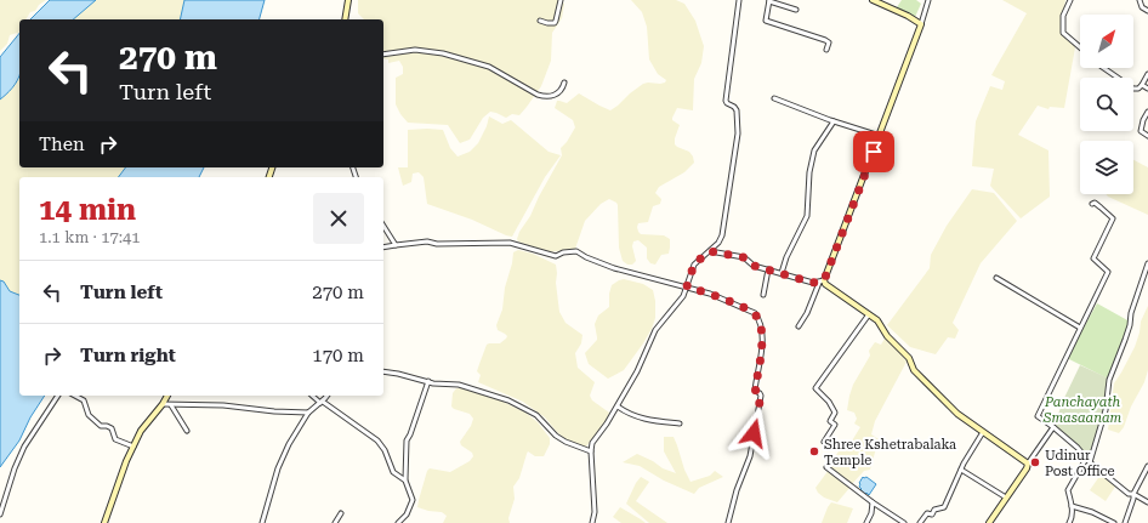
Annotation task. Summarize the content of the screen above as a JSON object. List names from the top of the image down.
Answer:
{
  "parks": ["Panchayath Smasaanam"],
  "places": ["Shree Kshetrabalaka Temple", "Udinur Post Office"],
  "north": "top right",
  "page": {
    "turn": ["270 m", "Turn left"],
    "then": "Then",
    "heading": ["14 min", "1.1 km · 17:41"],
    "list": [
      {
        "name": "Turn left",
        "value": "270 m"
      },
      {
        "name": "Turn right",
        "value": "170 m"
      }
    ]
  }
}
